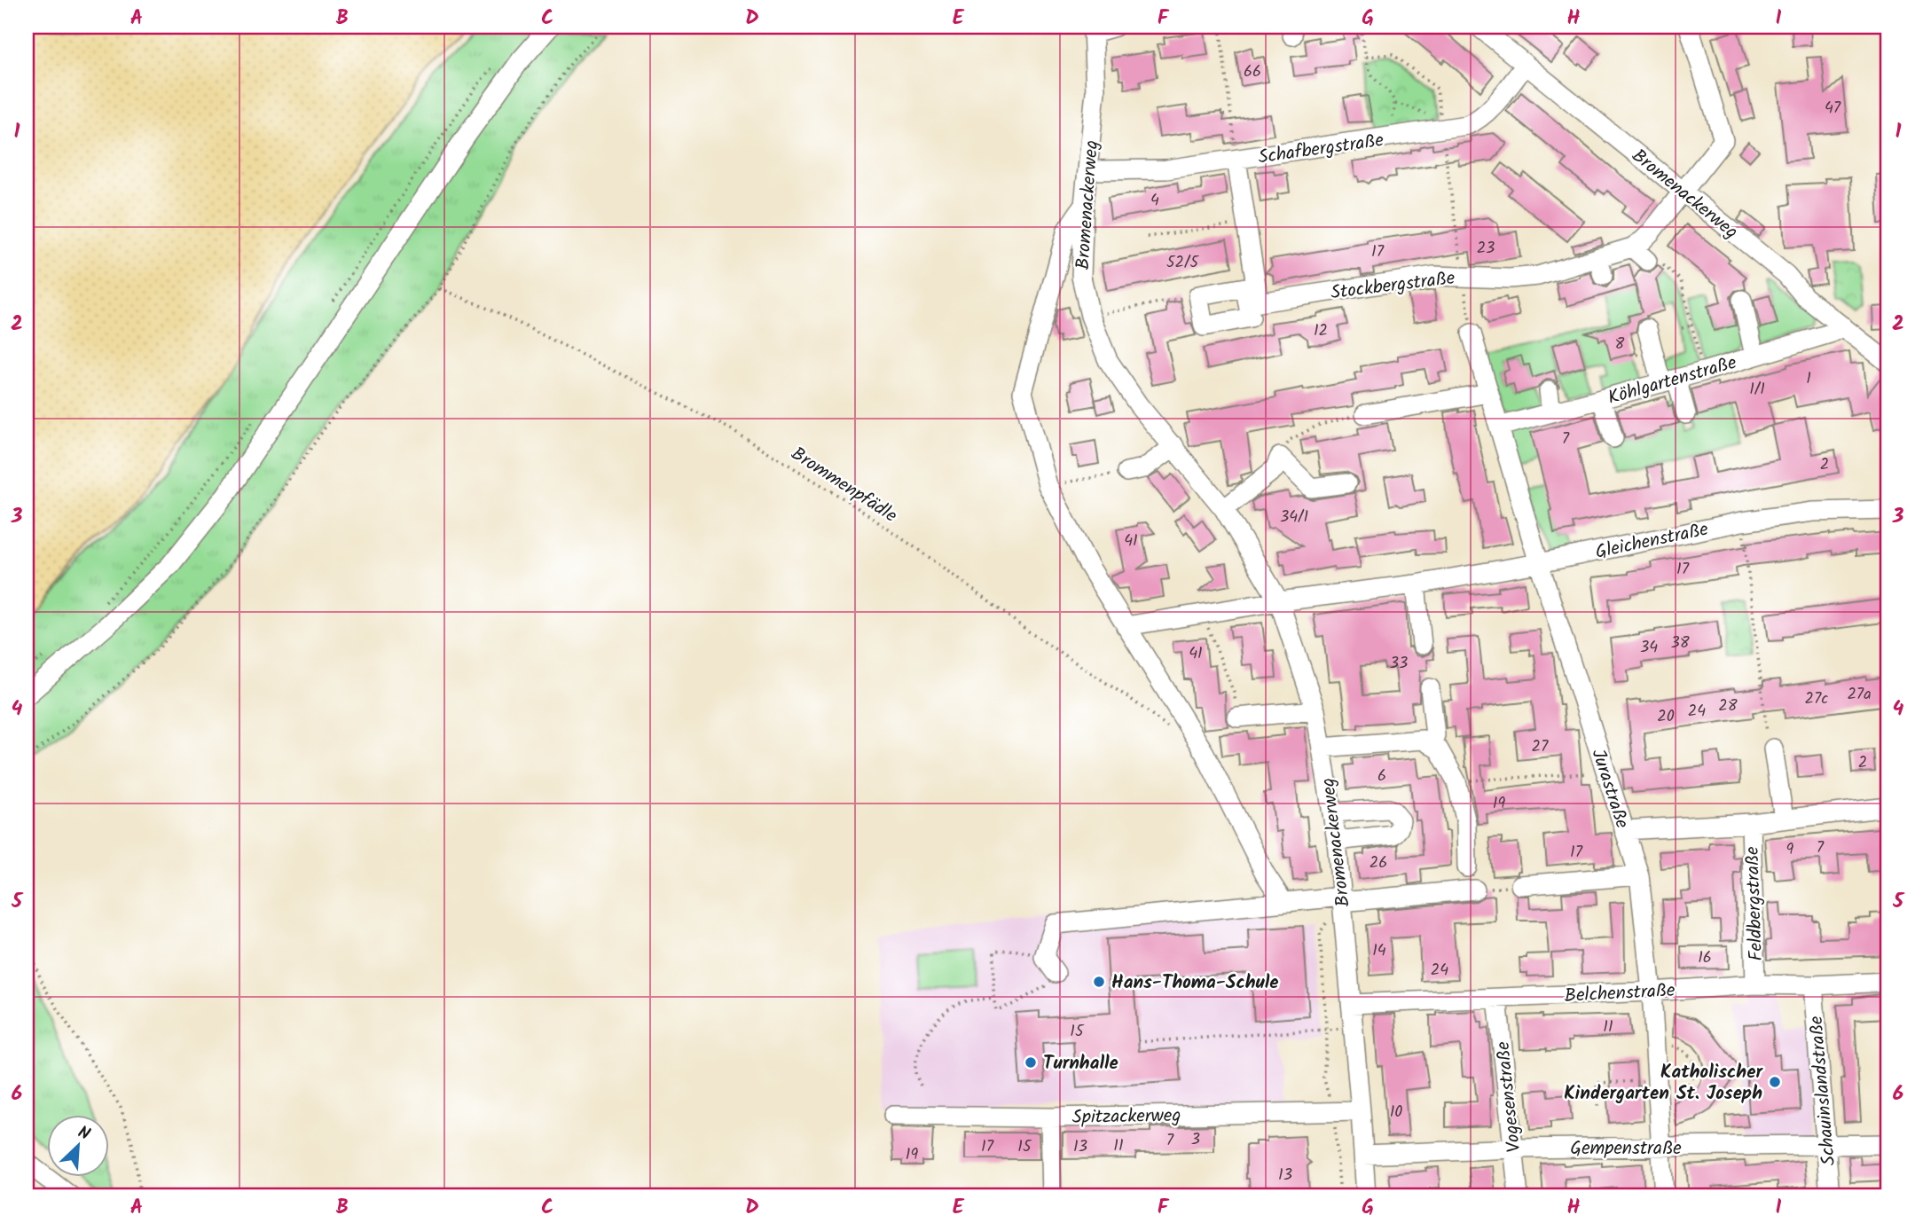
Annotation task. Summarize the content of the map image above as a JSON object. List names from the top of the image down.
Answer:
{
  "streets": {
    "street": [
      "Schafbergstraße",
      "Bromenackerweg",
      "Stockbergstraße",
      "Köhlgartenstraße",
      "Gleichenstraße",
      "Jurastraße",
      "Feldbergstraße",
      "Belchenstraße",
      "Schauinslandstraße",
      "Vogesenstraße",
      "Spitzackerweg",
      "Gempenstraße"
    ],
    "path": ["Brommenpfädle"]
  },
  "crossings": [
    ["Schafbergstraße", "Bromenackerweg"],
    ["Bromenackerweg", "Köhlgartenstraße"],
    ["Bromenackerweg", "Gleichenstraße"],
    ["Bromenackerweg", "Belchenstraße"],
    ["Bromenackerweg", "Spitzackerweg"],
    ["Bromenackerweg", "Gempenstraße"],
    ["Köhlgartenstraße", "Jurastraße"],
    ["Gleichenstraße", "Jurastraße"],
    ["Jurastraße", "Feldbergstraße"],
    ["Jurastraße", "Belchenstraße"],
    ["Jurastraße", "Gempenstraße"],
    ["Feldbergstraße", "Belchenstraße"],
    ["Belchenstraße", "Schauinslandstraße"],
    ["Belchenstraße", "Vogesenstraße"],
    ["Schauinslandstraße", "Gempenstraße"],
    ["Vogesenstraße", "Gempenstraße"]
  ],
  "places": ["Hans-Thoma-Schule", "Turnhalle", "Katholischer Kindergarten St. Joseph"],
  "house_numbers": [
    "66",
    "47",
    "4",
    "23",
    "17",
    "52/5",
    "12",
    "8",
    "1",
    "1/1",
    "7",
    "2",
    "34/1",
    "41",
    "17",
    "38",
    "34",
    "41",
    "33",
    "27a",
    "27c",
    "28",
    "24",
    "20",
    "27",
    "2",
    "6",
    "19",
    "7",
    "9",
    "17",
    "26",
    "14",
    "16",
    "24",
    "11",
    "15",
    "10",
    "3",
    "7",
    "11",
    "17",
    "15",
    "13",
    "19",
    "13"
  ],
  "north": "top right",
  "grid": {
    "columns": [
      "A",
      "B",
      "C",
      "D",
      "E",
      "F",
      "G",
      "H",
      "I"
    ],
    "rows": [
      "1",
      "2",
      "3",
      "4",
      "5",
      "6"
    ]
  }
}
